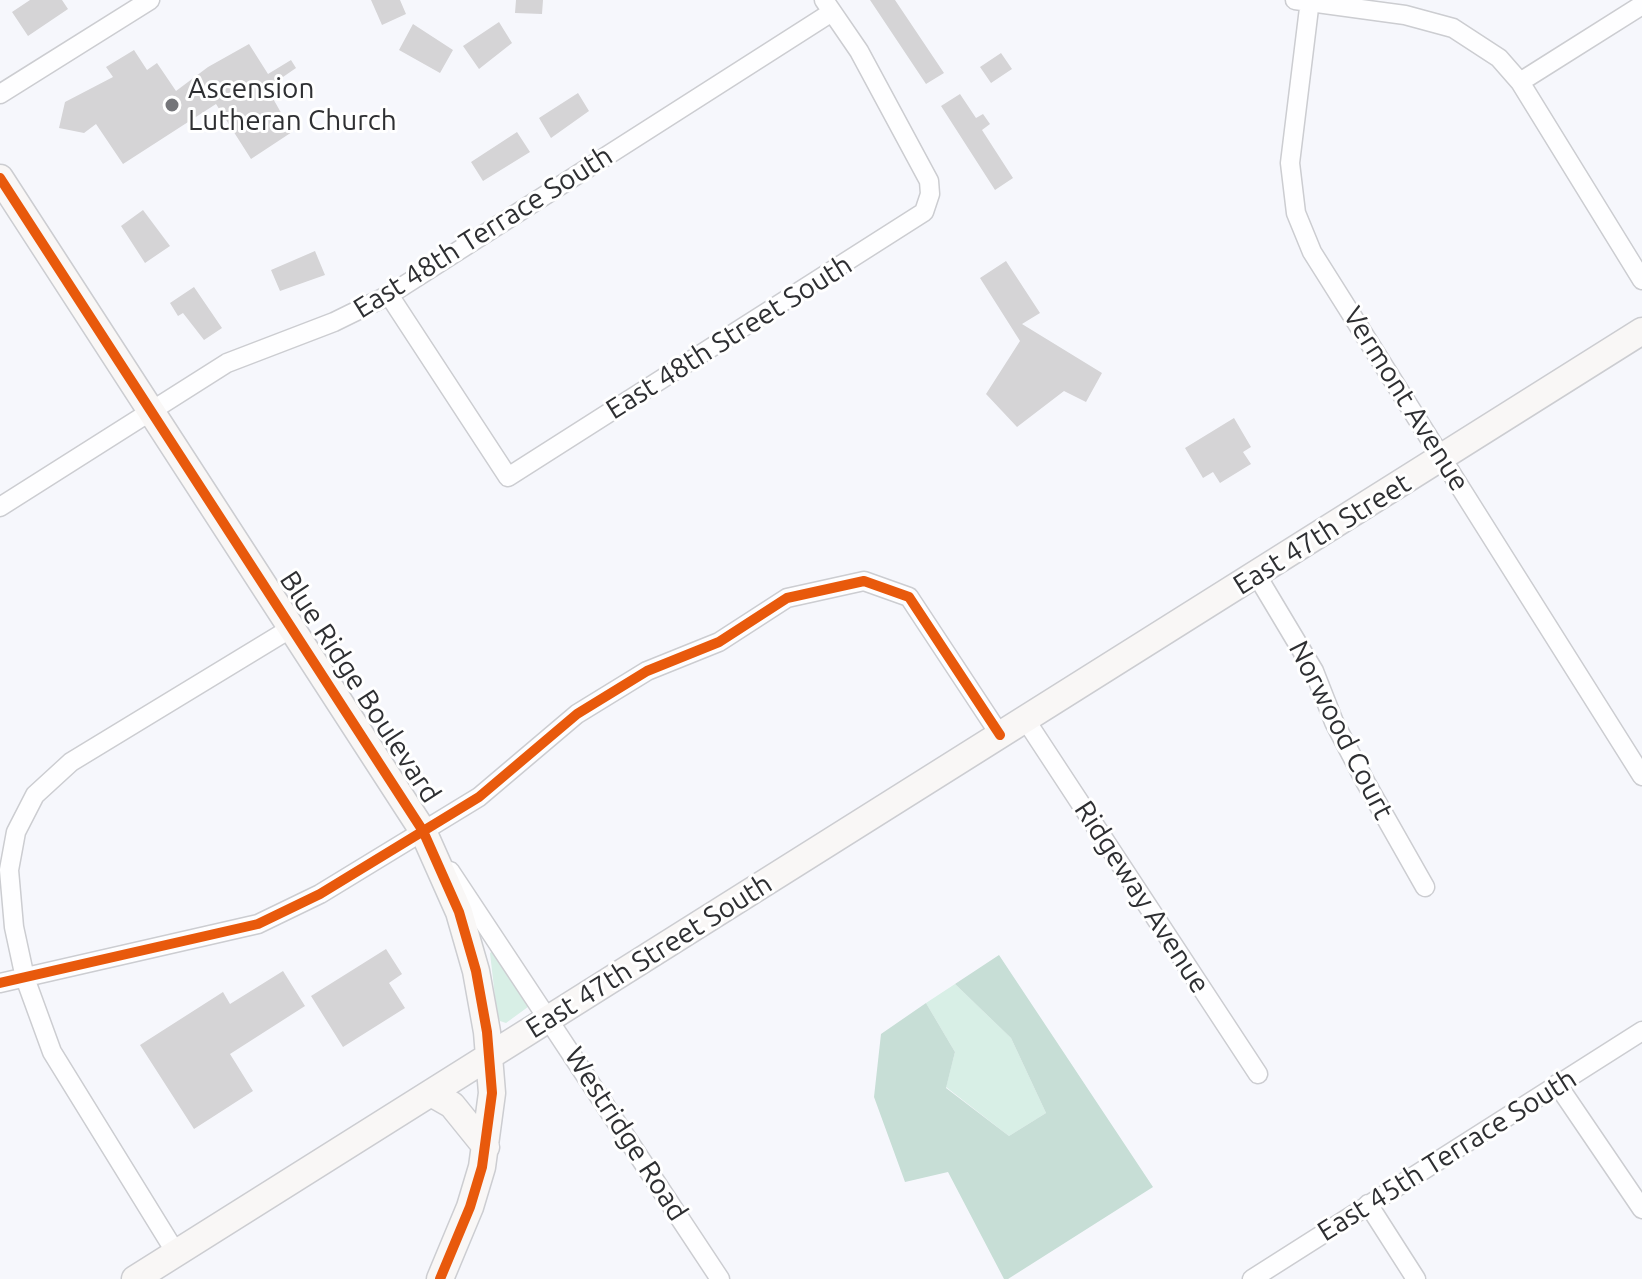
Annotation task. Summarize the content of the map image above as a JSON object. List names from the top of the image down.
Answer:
{
  "streets": {
    "main road": ["East 47th Street", "Blue Ridge Boulevard", "East 47th Street South"],
    "street": [
      "East 48th Terrace South",
      "East 48th Street South",
      "Vermont Avenue",
      "Norwood Court",
      "Ridgeway Avenue",
      "Westridge Road",
      "East 45th Terrace South"
    ]
  },
  "crossings": [
    ["East 48th Terrace South", "East 48th Street South"],
    ["East 48th Terrace South", "Blue Ridge Boulevard"],
    ["Vermont Avenue", "East 47th Street"],
    ["East 47th Street", "Norwood Court"],
    ["East 47th Street", "Ridgeway Avenue"],
    ["East 47th Street", "East 47th Street South"],
    ["Blue Ridge Boulevard", "East 47th Street South"],
    ["Blue Ridge Boulevard", "Westridge Road"],
    ["East 47th Street South", "Westridge Road"]
  ],
  "places": ["Ascension Lutheran Church"]
}
